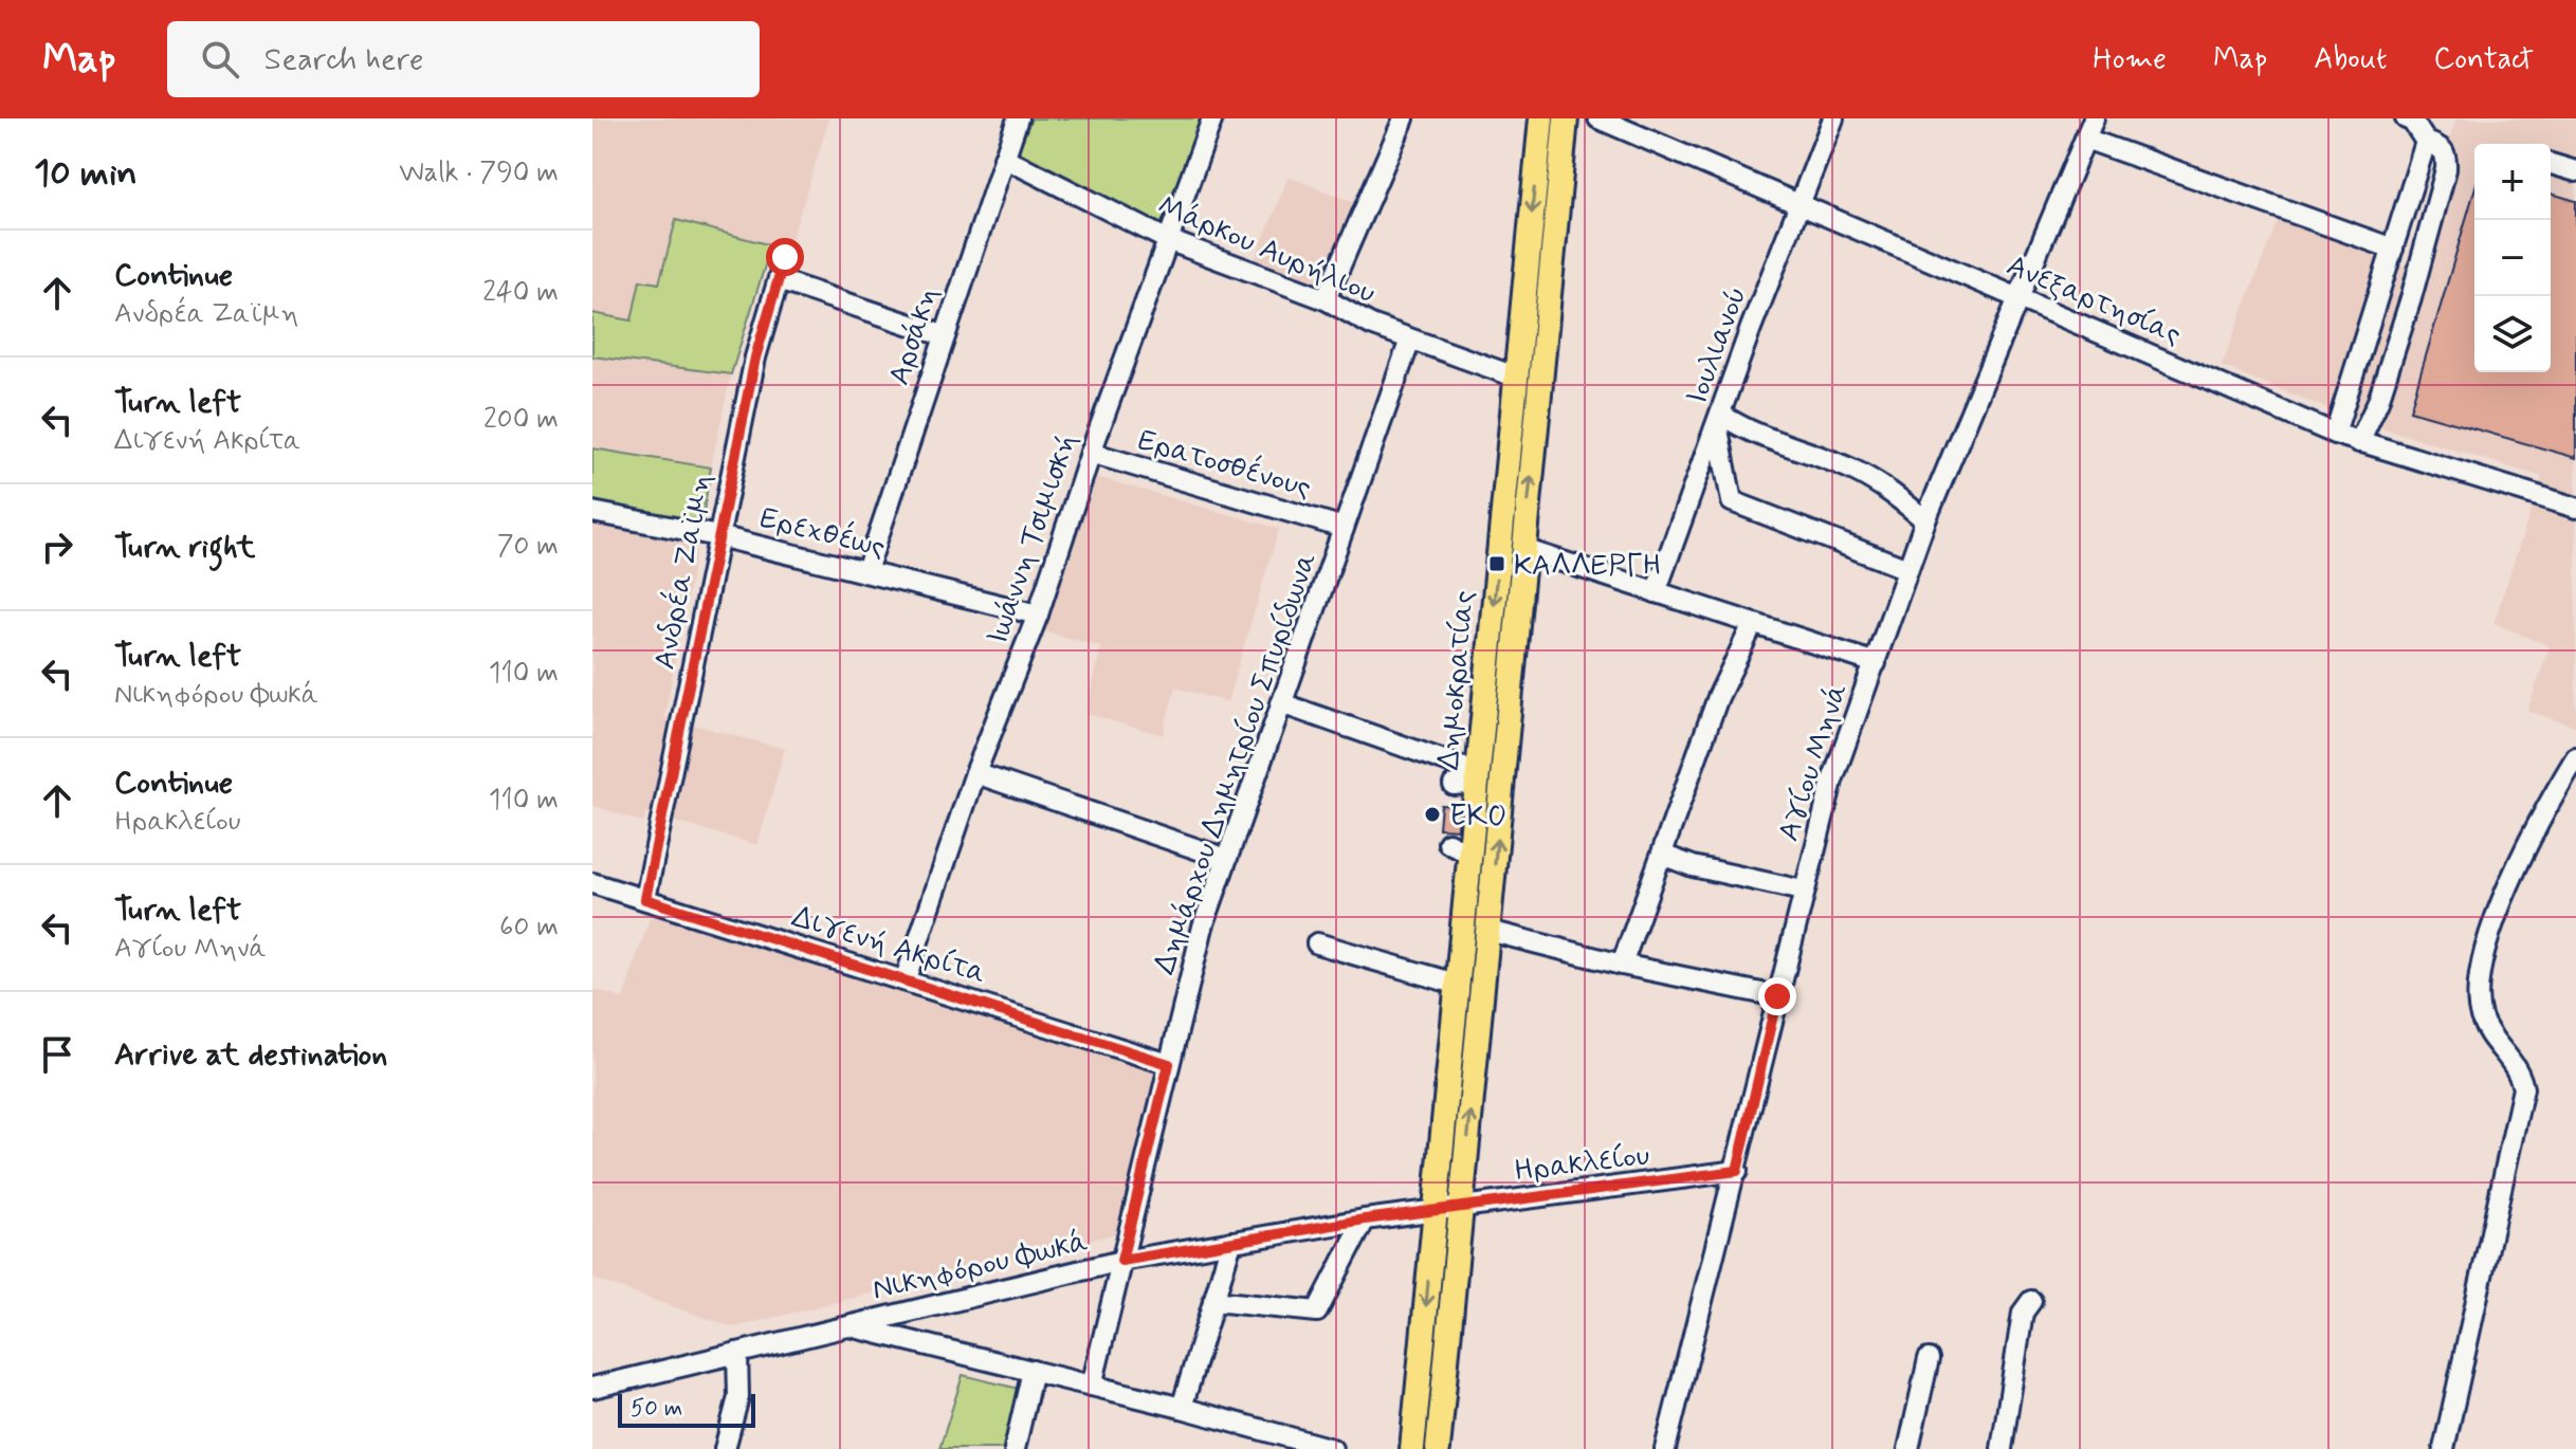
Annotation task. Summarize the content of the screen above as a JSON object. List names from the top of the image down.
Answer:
{
  "streets": {
    "main road": ["Δημοκρατίας"],
    "street": [
      "Μάρκου Αυρήλιου",
      "Ανεξαρτησίας",
      "Αρσάκη",
      "Ιουλιανού",
      "Ερατοσθένους",
      "Ερεχθέως",
      "Ιωάννη Τσιμισκή",
      "Ανδρέα Ζαϊμη",
      "Αγίου Μηνά",
      "Δημάρχου Δημητρίου Σπυρίδωνα",
      "Διγενή Ακρίτα",
      "Ηρακλείου",
      "Νικηφόρου Φωκά"
    ]
  },
  "crossings": [
    ["Μάρκου Αυρήλιου", "Αρσάκη"],
    ["Μάρκου Αυρήλιου", "Ιωάννη Τσιμισκή"],
    ["Μάρκου Αυρήλιου", "Δημοκρατίας"],
    ["Μάρκου Αυρήλιου", "Δημάρχου Δημητρίου Σπυρίδωνα"],
    ["Ανεξαρτησίας", "Ιουλιανού"],
    ["Ανεξαρτησίας", "Αγίου Μηνά"],
    ["Αρσάκη", "Ερεχθέως"],
    ["Ερατοσθένους", "Ιωάννη Τσιμισκή"],
    ["Ερατοσθένους", "Δημάρχου Δημητρίου Σπυρίδωνα"],
    ["Ερεχθέως", "Ιωάννη Τσιμισκή"],
    ["Ερεχθέως", "Ανδρέα Ζαϊμη"],
    ["Ιωάννη Τσιμισκή", "Διγενή Ακρίτα"],
    ["Ανδρέα Ζαϊμη", "Διγενή Ακρίτα"],
    ["Δημοκρατίας", "Ηρακλείου"],
    ["Δημοκρατίας", "Νικηφόρου Φωκά"],
    ["Αγίου Μηνά", "Ηρακλείου"],
    ["Δημάρχου Δημητρίου Σπυρίδωνα", "Διγενή Ακρίτα"],
    ["Δημάρχου Δημητρίου Σπυρίδωνα", "Νικηφόρου Φωκά"],
    ["Ηρακλείου", "Νικηφόρου Φωκά"]
  ],
  "places": {
    "transit": ["ΚΑΛΛΕΡΓΗ"],
    "other": ["EKO"]
  },
  "scale_bar": "50 m",
  "page": {
    "header": "Map",
    "search": "Search here",
    "nav": [
      "Home",
      "Map",
      "About",
      "Contact"
    ],
    "heading": ["10 min", "Walk · 790 m"],
    "map_buttons": ["+", "−"],
    "list": [
      ["Continue", "Ανδρέα Ζαϊμη", "240 m"],
      ["Turn left", "Διγενή Ακρίτα", "200 m"],
      ["Turn right", "70 m"],
      ["Turn left", "Νικηφόρου Φωκά", "110 m"],
      ["Continue", "Ηρακλείου", "110 m"],
      ["Turn left", "Αγίου Μηνά", "60 m"],
      "Arrive at destination"
    ],
    "scale": "50 m"
  }
}
